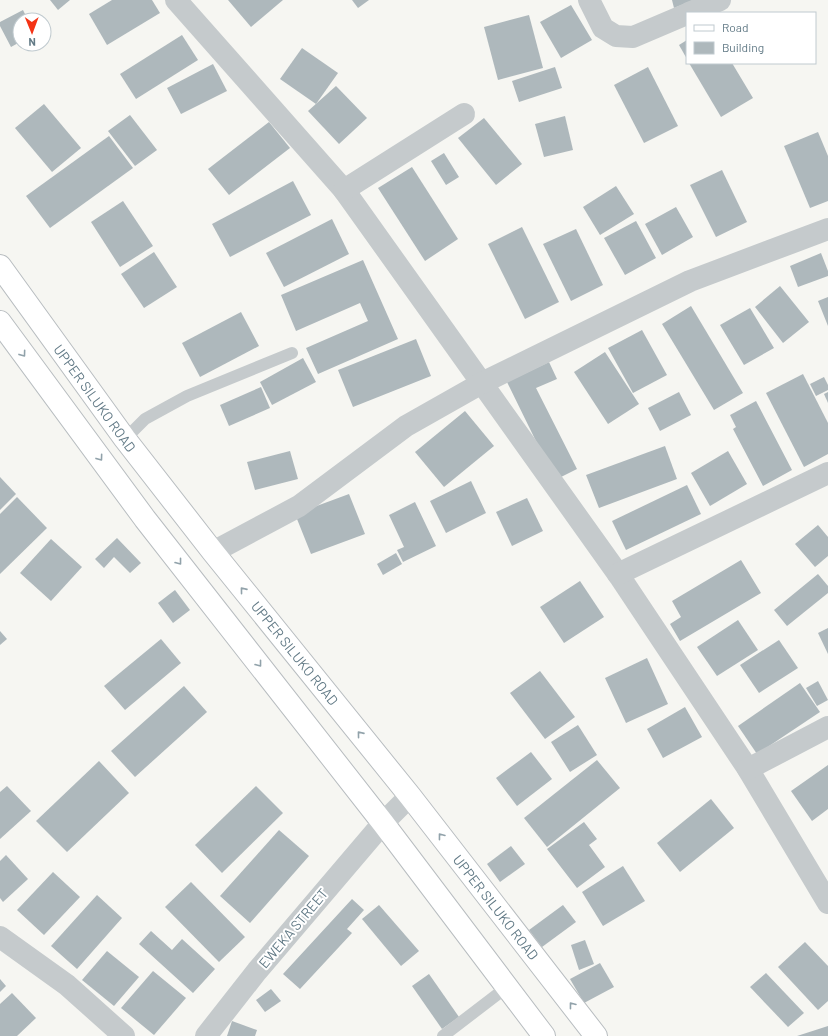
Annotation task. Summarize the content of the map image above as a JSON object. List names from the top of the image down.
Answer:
{
  "streets": {
    "main road": ["UPPER SILUKO ROAD"],
    "street": ["EWEKA STREET"]
  },
  "legend": ["Road", "Building"],
  "north": "bottom"
}
